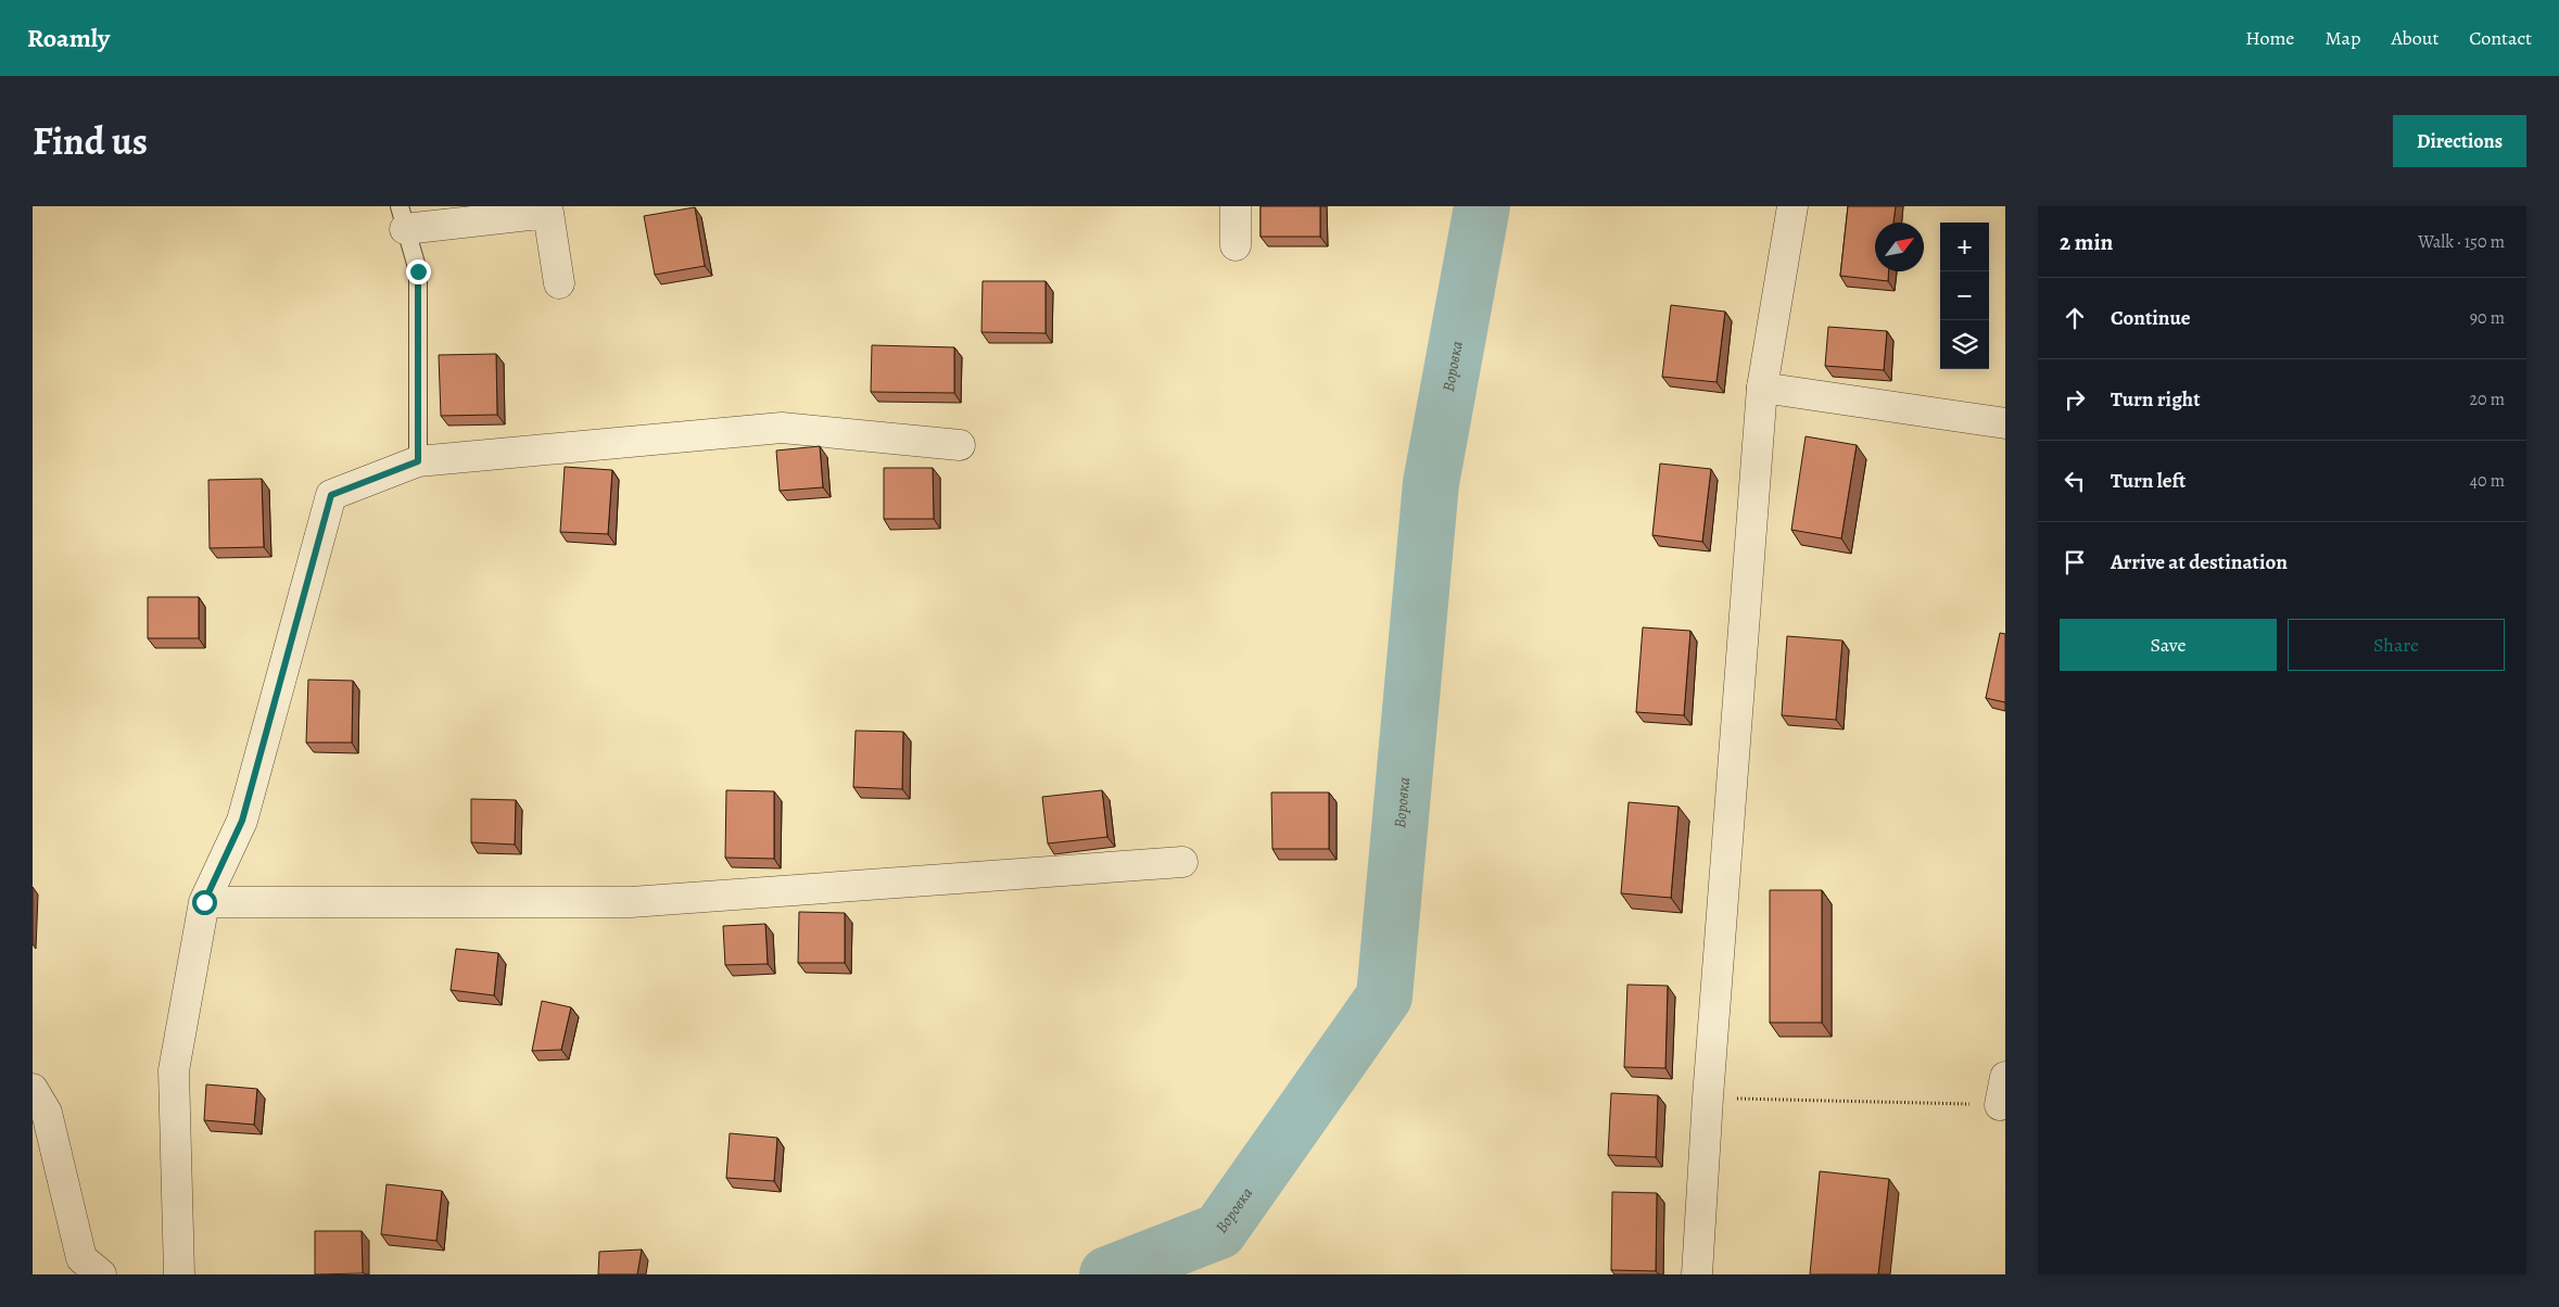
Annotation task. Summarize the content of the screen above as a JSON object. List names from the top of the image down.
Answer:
{
  "water": ["Воровка"],
  "north": "top right",
  "page": {
    "header": "Roamly",
    "nav": [
      "Home",
      "Map",
      "About",
      "Contact"
    ],
    "title": "Find us",
    "buttons": [
      "Directions",
      ["Save", "Share"]
    ],
    "heading": ["2 min", "Walk · 150 m"],
    "map_buttons": ["+", "−"],
    "list": [
      ["Continue", "90 m"],
      ["Turn right", "20 m"],
      ["Turn left", "40 m"],
      "Arrive at destination"
    ]
  }
}
